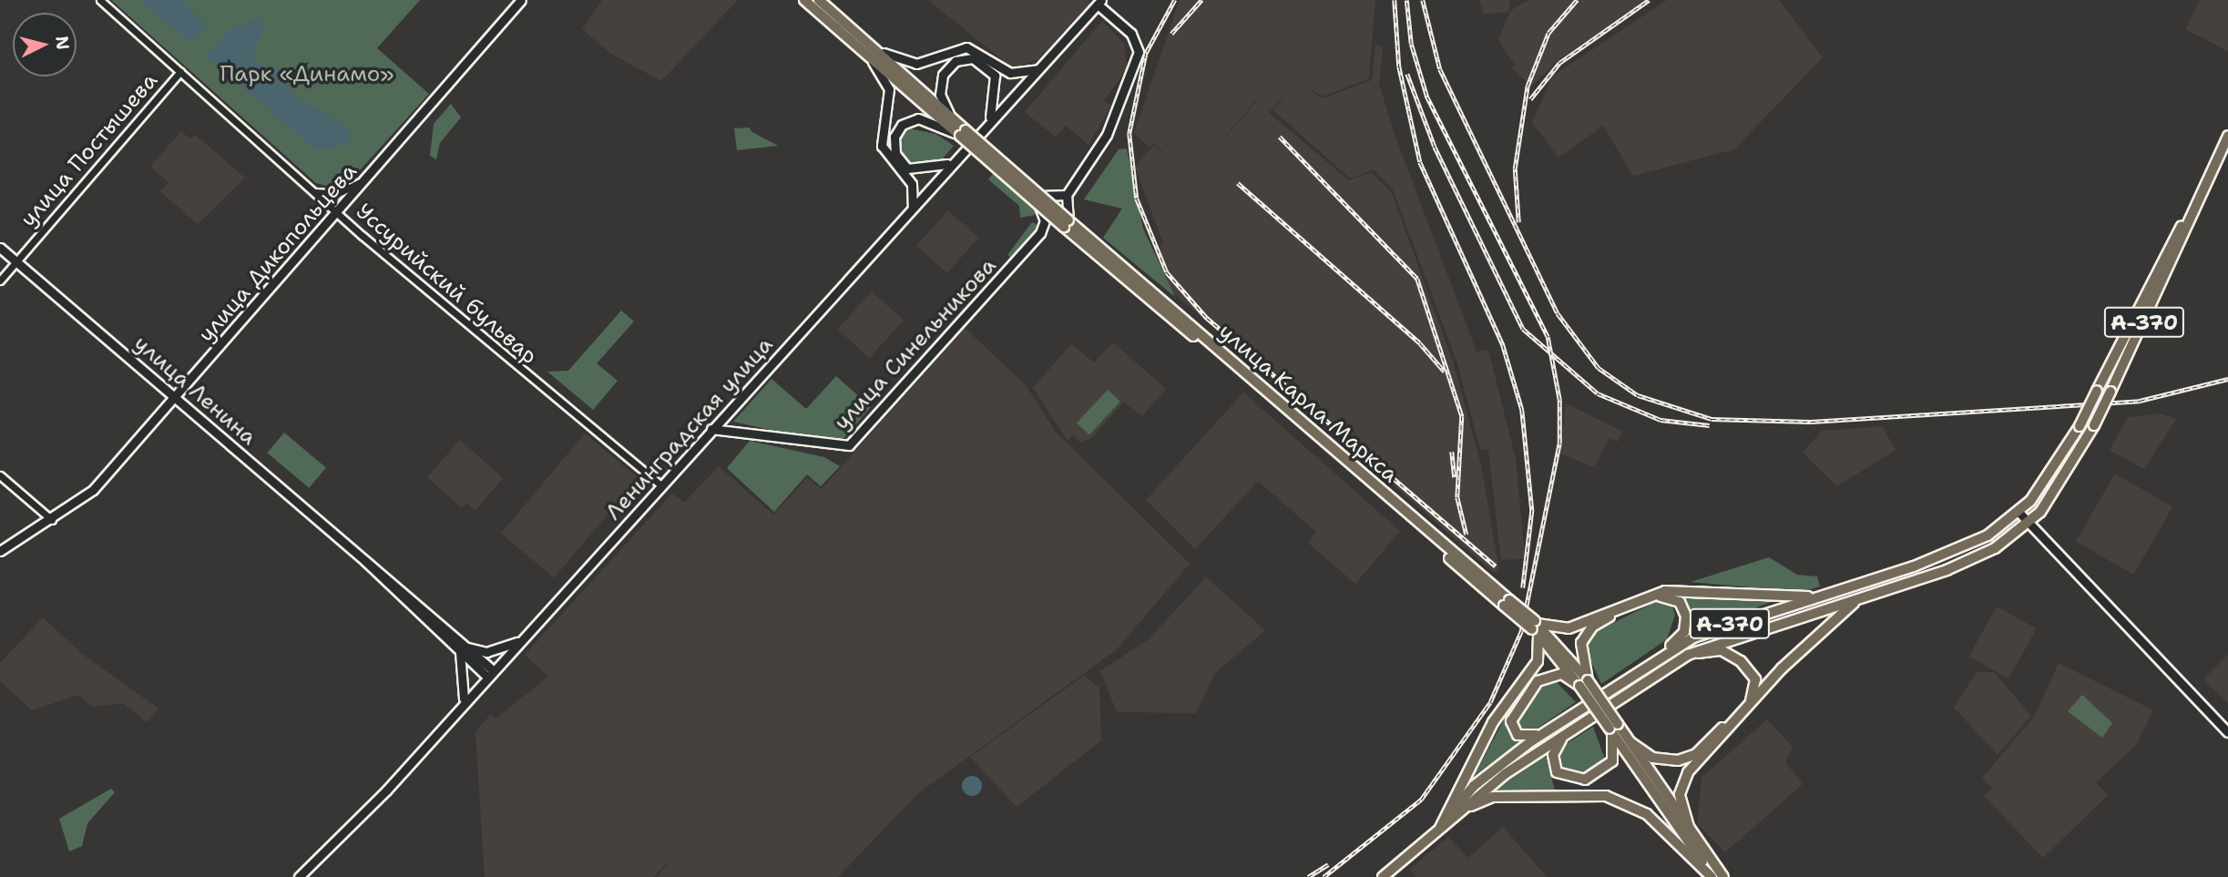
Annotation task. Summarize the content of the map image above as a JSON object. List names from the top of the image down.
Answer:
{
  "streets": {
    "main road": [
      "улица Дикопольцева",
      "А-370",
      "улица Синельникова",
      "улица Ленина",
      "улица Карла Маркса",
      "Ленинградская улица"
    ],
    "street": ["улица Постышева", "Уссурийский бульвар"]
  },
  "crossings": [
    ["улица Постышева", "Уссурийский бульвар"],
    ["улица Постышева", "улица Ленина"],
    ["улица Дикопольцева", "Уссурийский бульвар"],
    ["улица Дикопольцева", "улица Ленина"],
    ["Уссурийский бульвар", "Ленинградская улица"],
    ["улица Синельникова", "Ленинградская улица"],
    ["улица Ленина", "Ленинградская улица"]
  ],
  "parks": ["Парк «Динамо»"],
  "north": "right"
}
